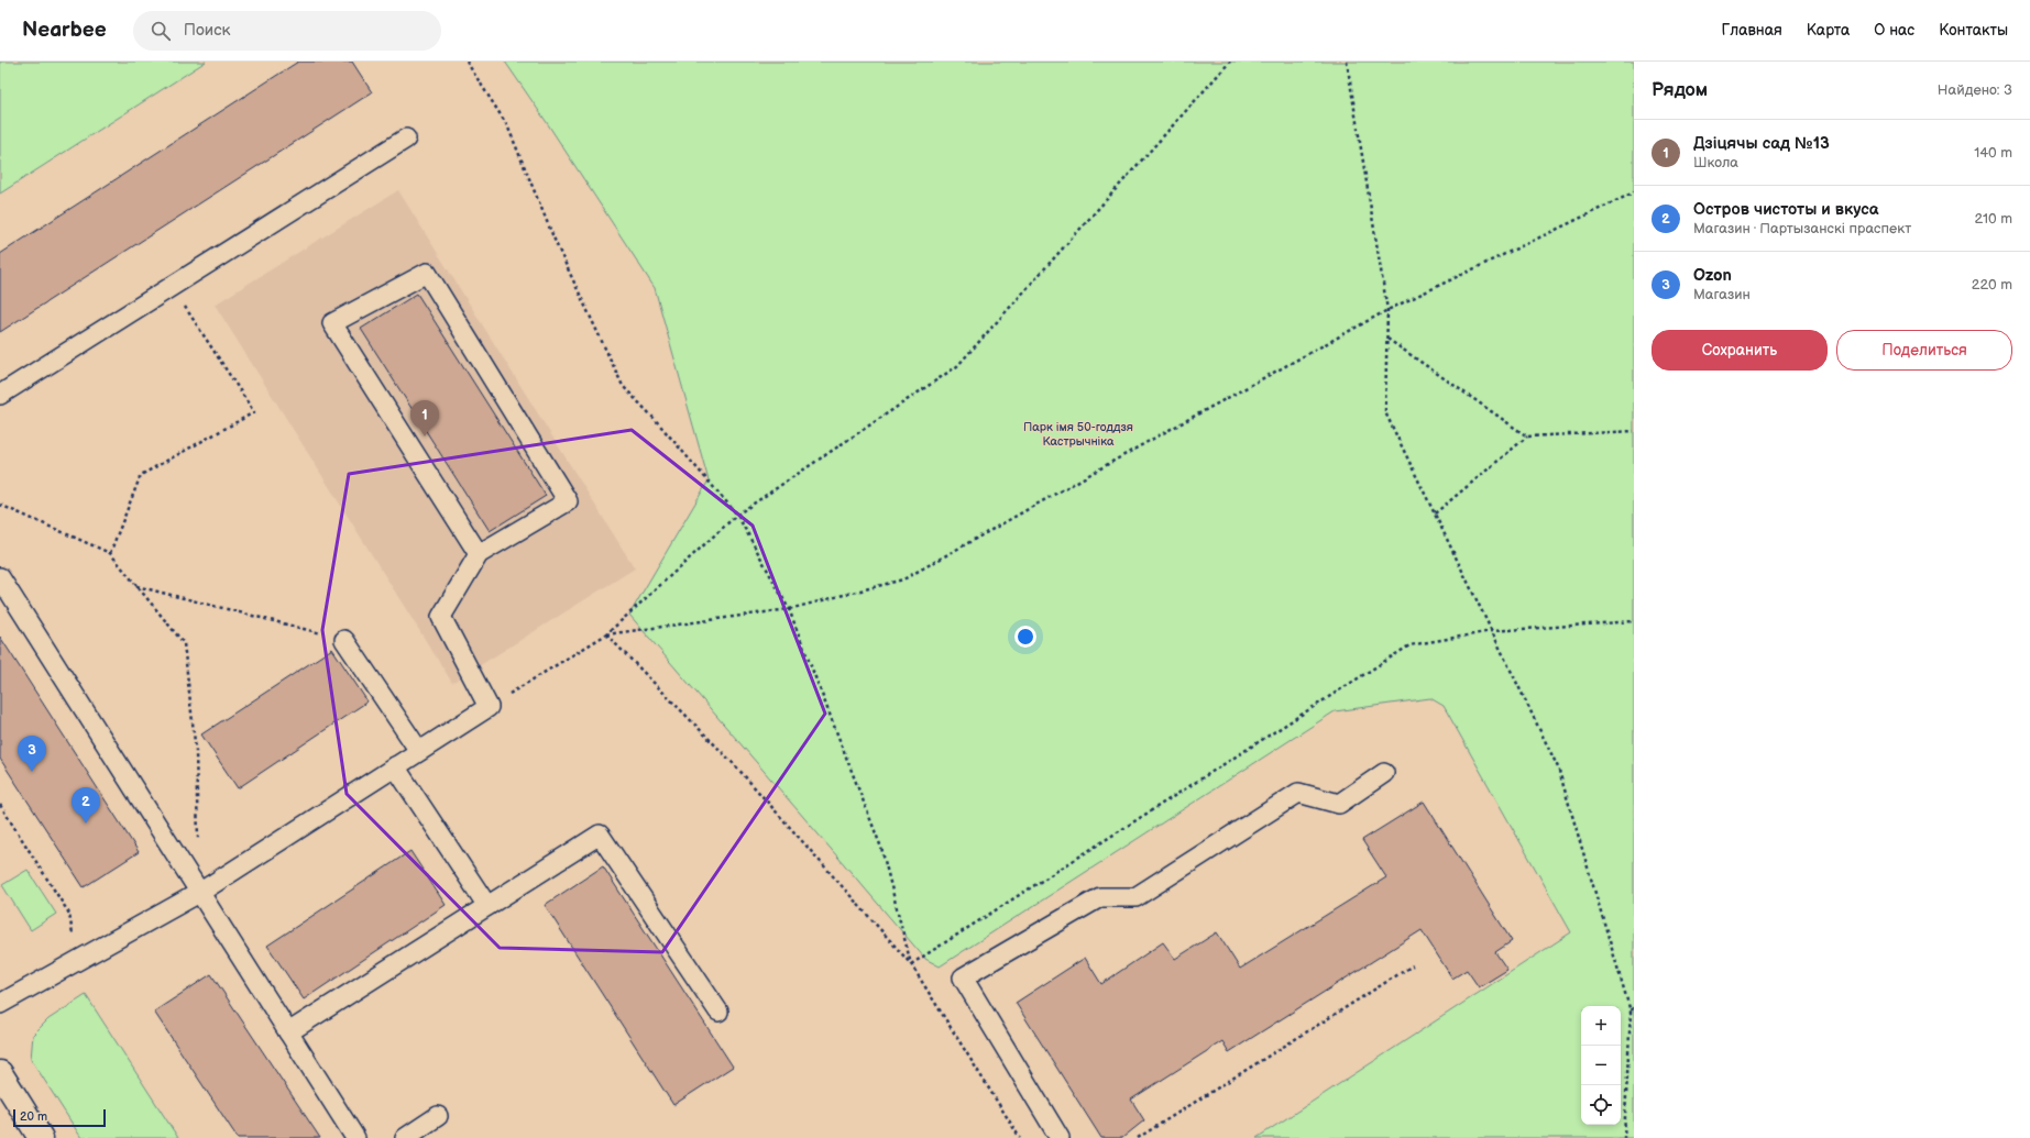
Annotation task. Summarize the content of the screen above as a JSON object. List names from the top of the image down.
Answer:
{
  "parks": ["Парк імя 50-годдзя Кастрычніка"],
  "scale_bar": "20 m",
  "page": {
    "header": "Nearbee",
    "search": "Поиск",
    "nav": [
      "Главная",
      "Карта",
      "О нас",
      "Контакты"
    ],
    "heading": ["Рядом", "Найдено: 3"],
    "list": [
      {
        "mark": "1",
        "name": "Дзіцячы сад №13",
        "note": "Школа",
        "value": "140 m"
      },
      {
        "mark": "2",
        "name": "Остров чистоты и вкуса",
        "note": "Магазин · Партызанскі праспект",
        "value": "210 m"
      },
      {
        "mark": "3",
        "name": "Ozon",
        "note": "Магазин",
        "value": "220 m"
      }
    ],
    "buttons": ["Сохранить", "Поделиться"],
    "pins": ["1", "3", "2"],
    "map_buttons": ["+", "−"],
    "scale": "20 m"
  }
}
